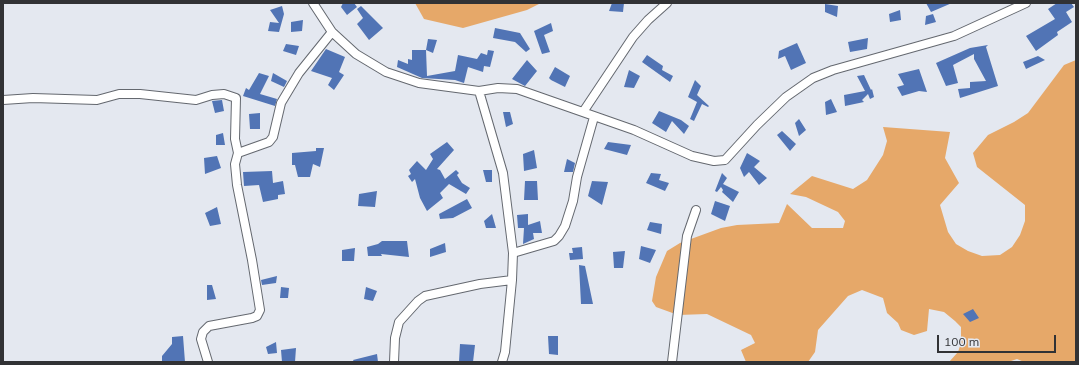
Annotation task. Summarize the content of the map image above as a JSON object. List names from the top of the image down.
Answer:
{
  "scale_bar": "100 m"
}
